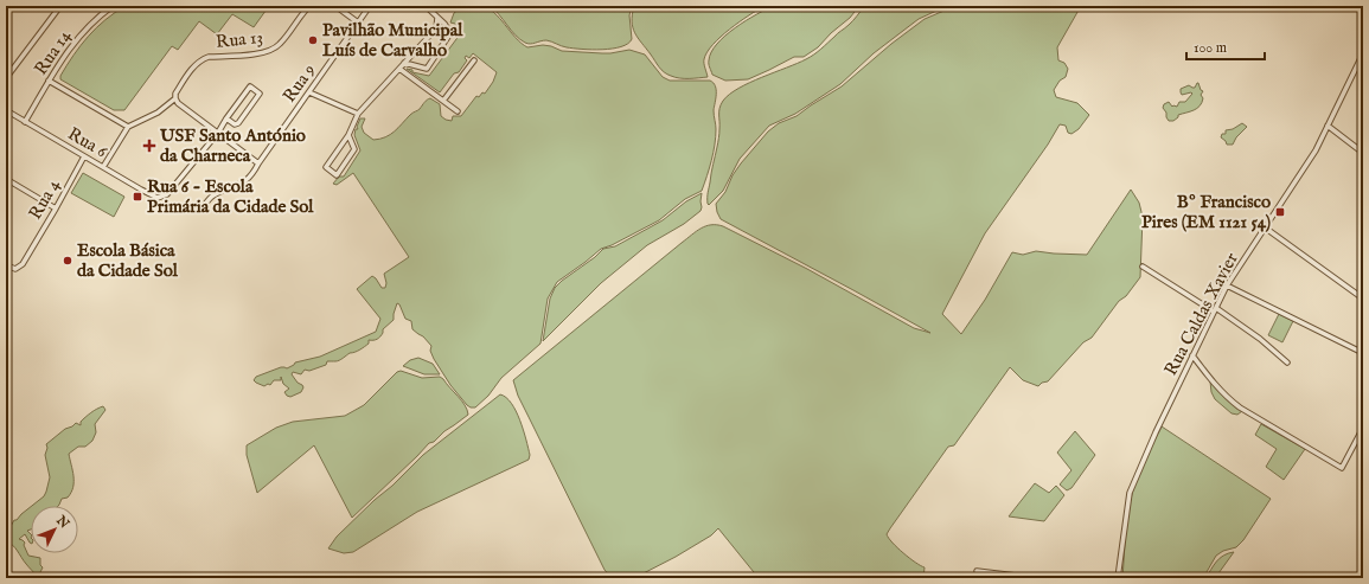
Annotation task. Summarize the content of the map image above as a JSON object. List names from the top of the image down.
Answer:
{
  "streets": {
    "street": [
      "Rua 13",
      "Rua 14",
      "Rua 9",
      "Rua 6",
      "Rua 4",
      "Rua Caldas Xavier"
    ]
  },
  "crossings": [
    ["Rua 14", "Rua 6"],
    ["Rua 6", "Rua 4"]
  ],
  "places": {
    "other": ["Pavilhão Municipal Luís de Carvalho", "Escola Básica da Cidade Sol"],
    "health": ["USF Santo António da Charneca"],
    "transit": ["Rua 6 - Escola Primária da Cidade Sol", "Bº Francisco Pires (EM 1121 54)"]
  },
  "scale_bar": "100 m",
  "north": "top right"
}
